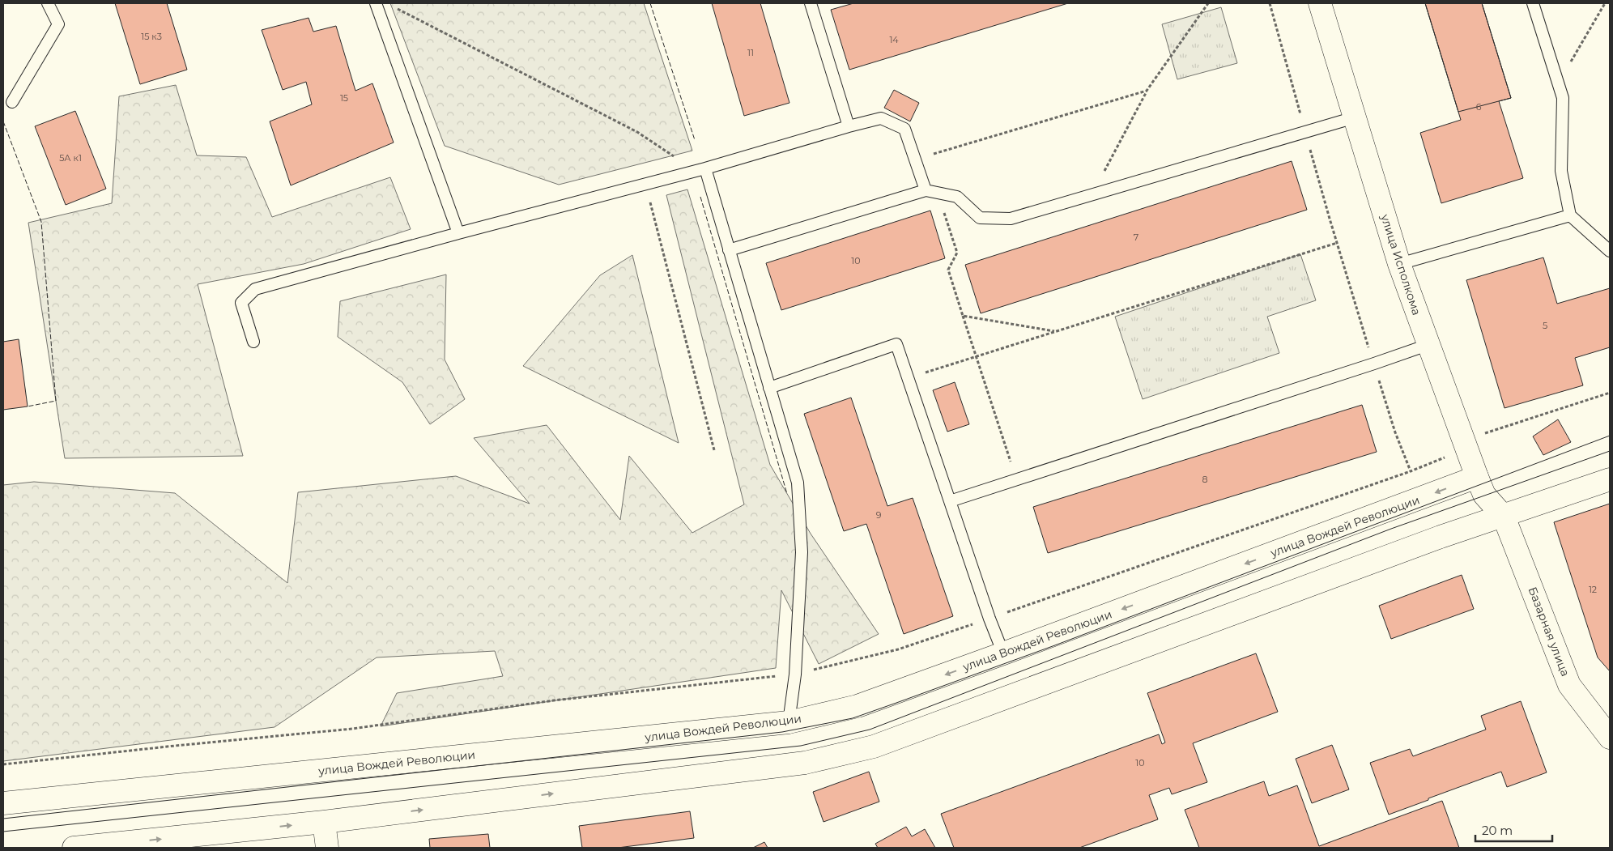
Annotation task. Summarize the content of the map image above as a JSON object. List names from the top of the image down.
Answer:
{
  "streets": {
    "street": ["улица Исполкома", "улица Вождей Революции", "Базарная улица"]
  },
  "crossings": [
    ["улица Исполкома", "улица Вождей Революции"],
    ["улица Исполкома", "Базарная улица"]
  ],
  "house_numbers": [
    "15 к3",
    "14",
    "11",
    "15",
    "6",
    "5А к1",
    "7",
    "10",
    "5",
    "8",
    "9",
    "12",
    "10"
  ],
  "scale_bar": "20 m"
}
